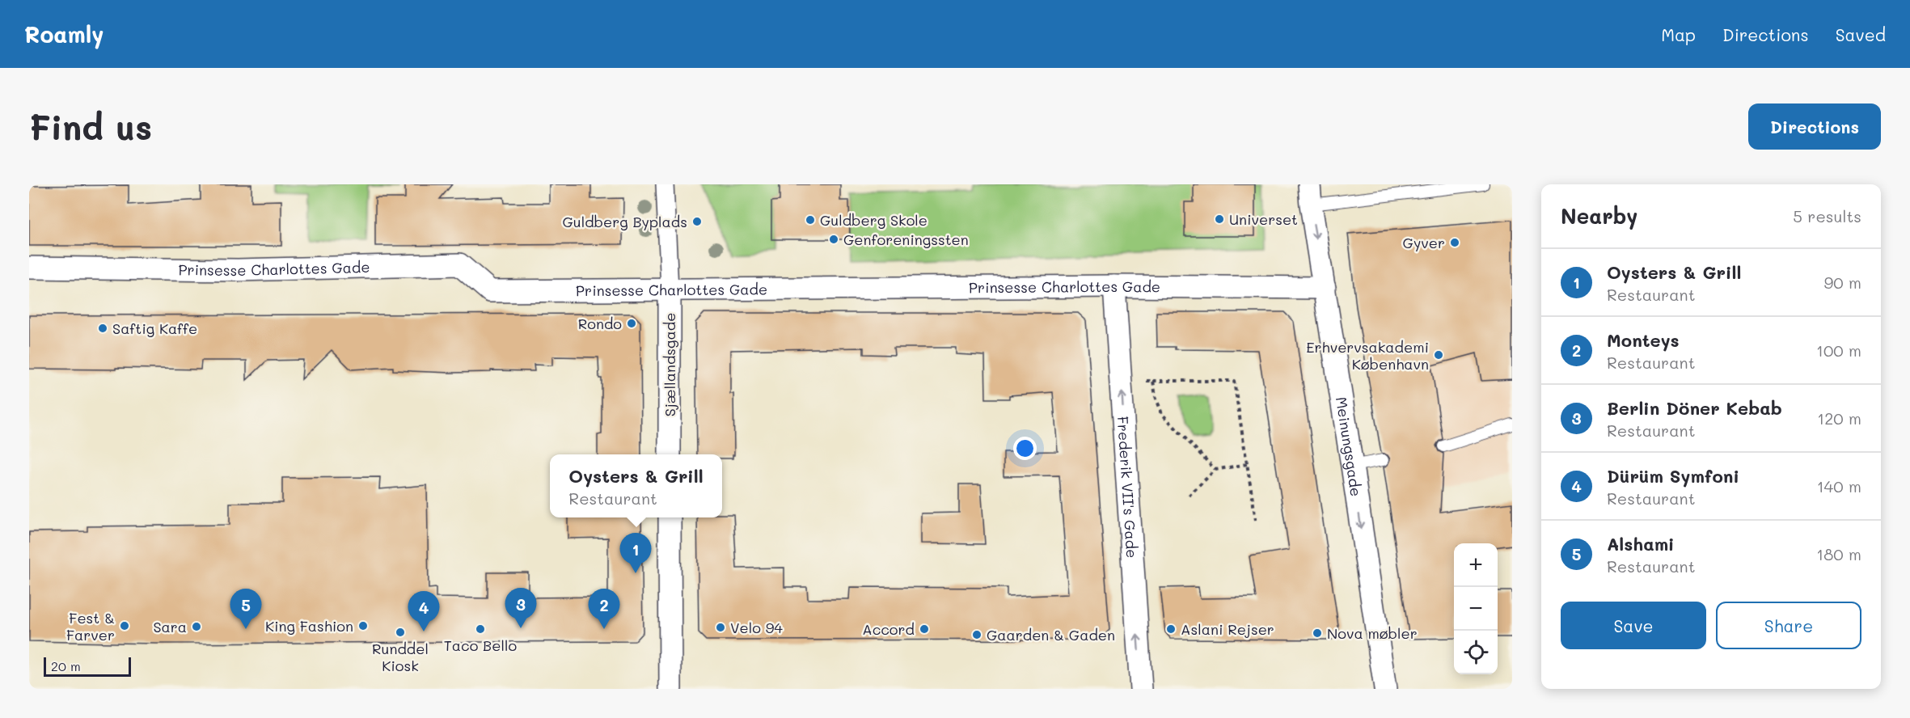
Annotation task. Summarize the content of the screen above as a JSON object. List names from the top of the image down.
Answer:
{
  "streets": {
    "street": [
      "Prinsesse Charlottes Gade",
      "Sjællandsgade",
      "Meinungsgade",
      "Frederik VII's Gade"
    ]
  },
  "crossings": [
    ["Prinsesse Charlottes Gade", "Sjællandsgade"],
    ["Prinsesse Charlottes Gade", "Meinungsgade"],
    ["Prinsesse Charlottes Gade", "Frederik VII's Gade"]
  ],
  "one_way": ["Meinungsgade", "Frederik VII's Gade"],
  "places": [
    "Universet",
    "Guldberg Skole",
    "Guldberg Byplads",
    "Genforeningssten",
    "Gyver",
    "Rondo",
    "Saftig Kaffe",
    "Erhvervsakademi København",
    "Fest & Farver",
    "King Fashion",
    "Sara",
    "Velo 94",
    "Taco Bello",
    "Accord",
    "Aslani Rejser",
    "Runddel Kiosk",
    "Nova møbler",
    "Gaarden & Gaden"
  ],
  "scale_bar": "20 m",
  "page": {
    "header": "Roamly",
    "nav": ["Map", "Directions", "Saved"],
    "buttons": [
      "Directions",
      ["Save", "Share"]
    ],
    "title": "Find us",
    "heading": ["Nearby", "5 results"],
    "list": [
      {
        "mark": "1",
        "name": "Oysters & Grill",
        "note": "Restaurant",
        "value": "90 m"
      },
      {
        "mark": "2",
        "name": "Monteys",
        "note": "Restaurant",
        "value": "100 m"
      },
      {
        "mark": "3",
        "name": "Berlin Döner Kebab",
        "note": "Restaurant",
        "value": "120 m"
      },
      {
        "mark": "4",
        "name": "Dürüm Symfoni",
        "note": "Restaurant",
        "value": "140 m"
      },
      {
        "mark": "5",
        "name": "Alshami",
        "note": "Restaurant",
        "value": "180 m"
      }
    ],
    "popup": ["Oysters & Grill", "Restaurant"],
    "pins": [
      "1",
      "3",
      "2",
      "5",
      "4"
    ],
    "map_buttons": ["+", "−"],
    "scale": "20 m"
  }
}
